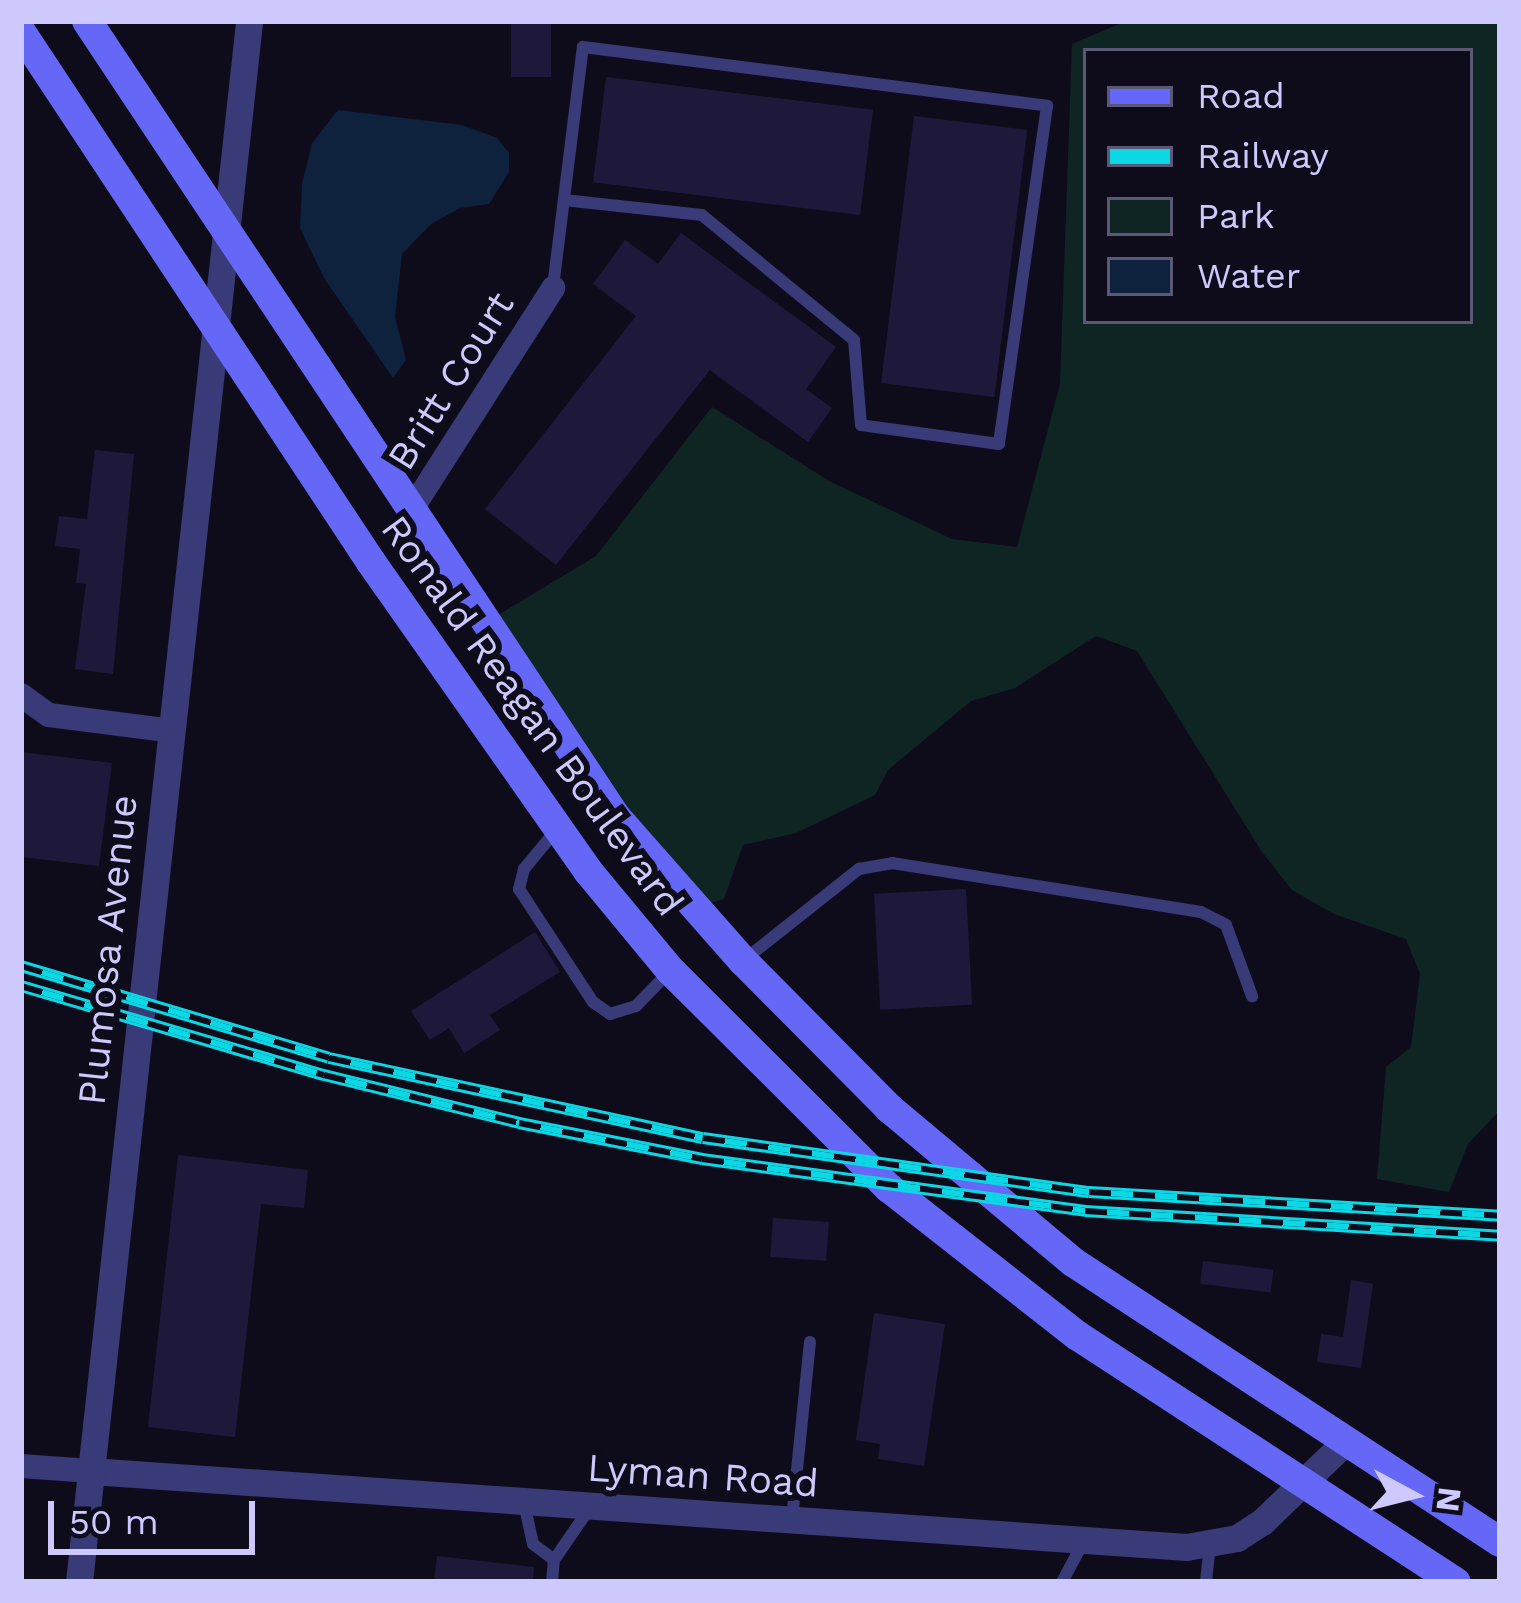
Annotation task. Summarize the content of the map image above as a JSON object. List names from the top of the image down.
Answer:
{
  "streets": {
    "main road": ["Ronald Reagan Boulevard"],
    "street": ["Britt Court", "Plumosa Avenue", "Lyman Road"]
  },
  "crossings": [
    ["Britt Court", "Ronald Reagan Boulevard"],
    ["Ronald Reagan Boulevard", "Plumosa Avenue"],
    ["Ronald Reagan Boulevard", "Lyman Road"],
    ["Plumosa Avenue", "Lyman Road"]
  ],
  "legend": [
    "Road",
    "Railway",
    "Park",
    "Water"
  ],
  "scale_bar": "50 m",
  "north": "right"
}
